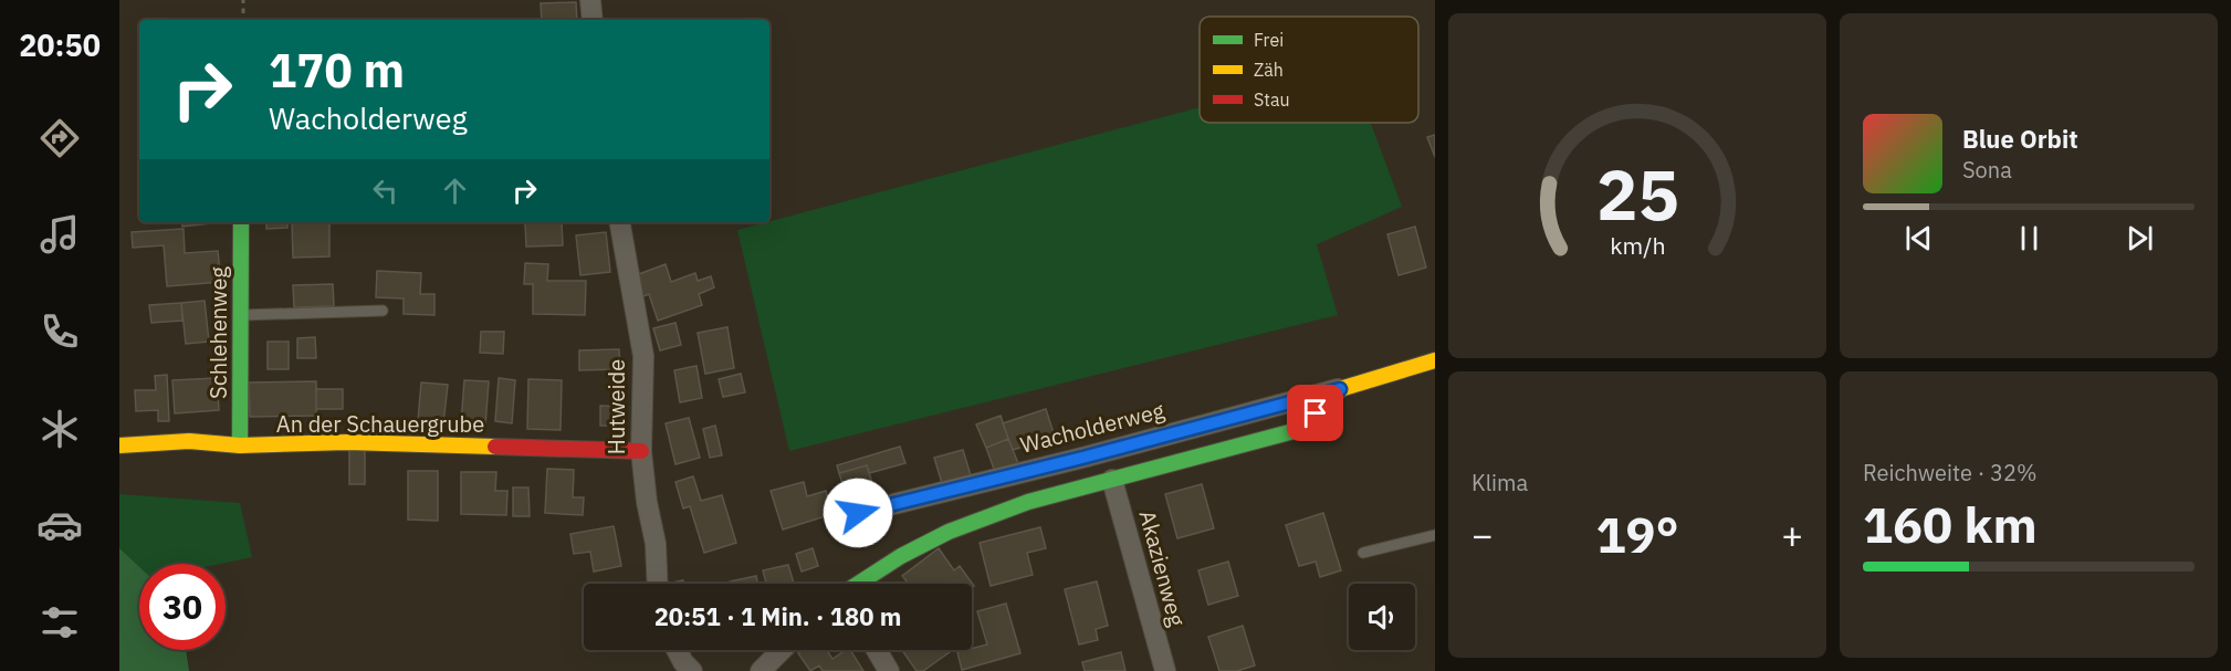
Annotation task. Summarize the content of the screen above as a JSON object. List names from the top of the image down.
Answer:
{
  "streets": {
    "street": [
      "Schlehenweg",
      "Hutweide",
      "An der Schauergrube",
      "Wacholderweg",
      "Akazienweg"
    ]
  },
  "crossings": [
    ["Schlehenweg", "An der Schauergrube"],
    ["Hutweide", "An der Schauergrube"],
    ["Wacholderweg", "Akazienweg"]
  ],
  "legend": ["Frei", "Zäh", "Stau"],
  "page": {
    "tabs": "20:50",
    "turn": ["170 m", "Wacholderweg"],
    "song": ["Blue Orbit", "Sona"],
    "tile": [
      "Klima",
      ["Reichweite · 32%", "160 km"]
    ],
    "heat": ["−", "19°", "+"],
    "limit": "30",
    "trip": "20:51 · 1 Min. · 180 m",
    "gauge": ["25", "km/h"]
  }
}
